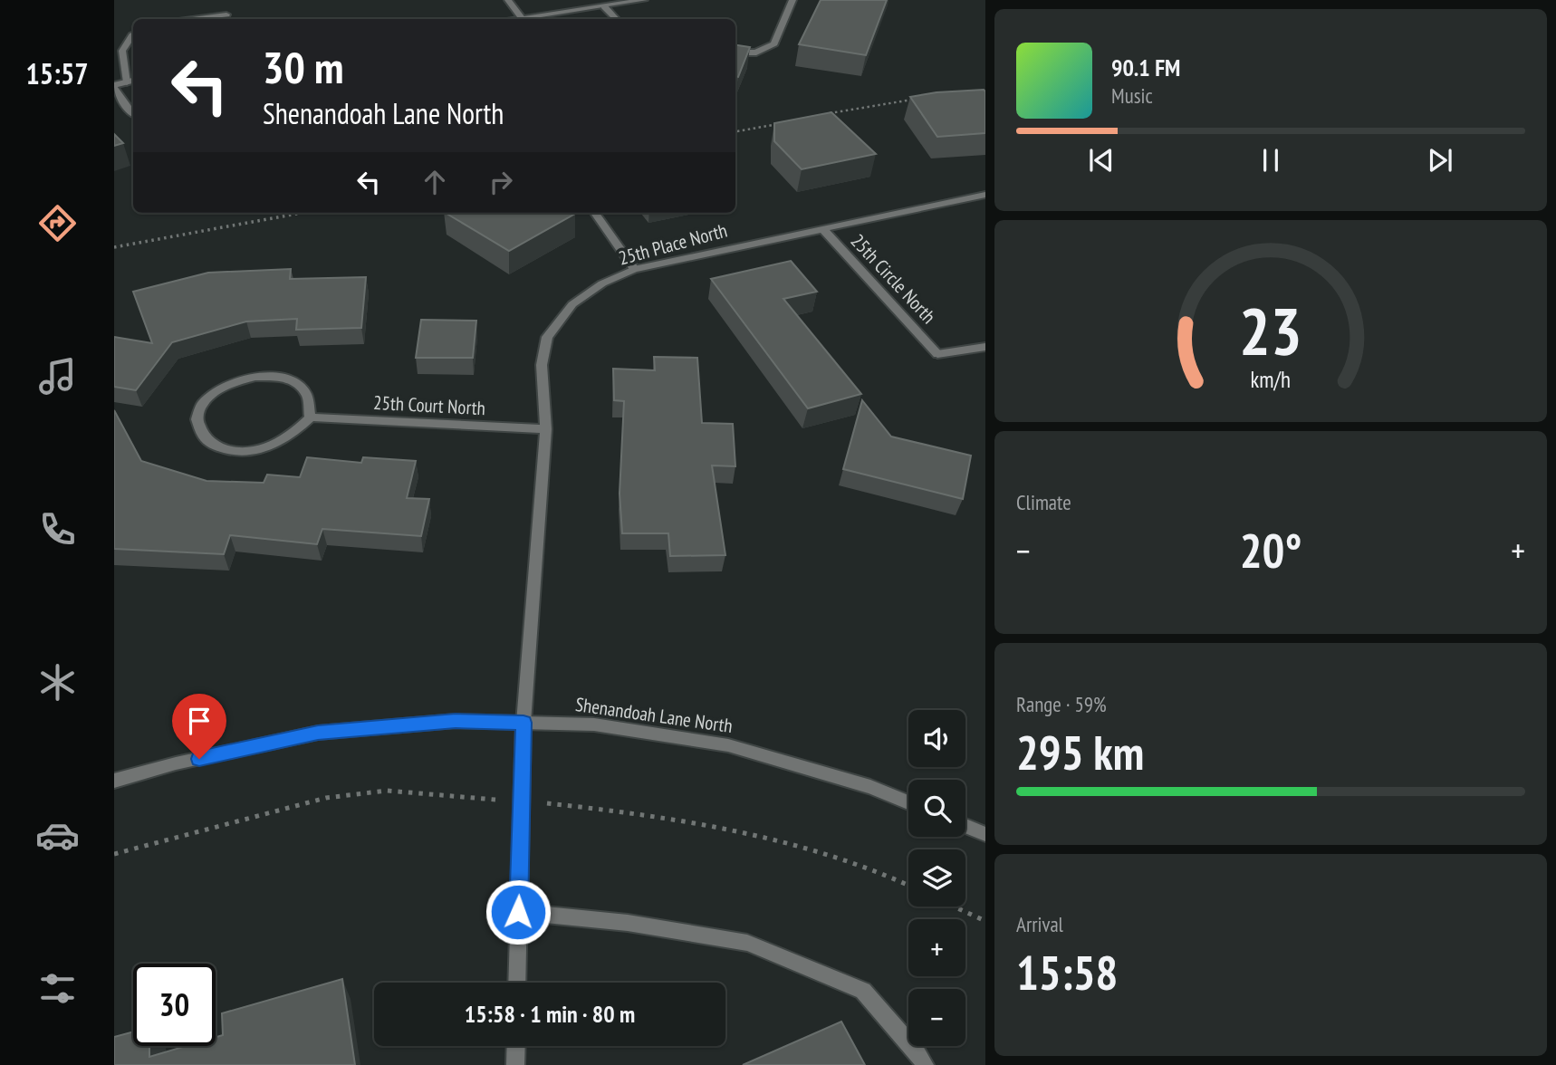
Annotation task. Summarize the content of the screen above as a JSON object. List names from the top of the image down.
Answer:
{
  "streets": {
    "street": [
      "25th Place North",
      "25th Circle North",
      "25th Court North",
      "Shenandoah Lane North"
    ]
  },
  "crossings": [
    ["25th Place North", "25th Circle North"],
    ["25th Place North", "25th Court North"],
    ["25th Place North", "Shenandoah Lane North"]
  ],
  "page": {
    "tabs": "15:57",
    "turn": ["30 m", "Shenandoah Lane North"],
    "song": ["90.1 FM", "Music"],
    "tile": [
      "Climate",
      ["Range · 59%", "295 km"],
      ["Arrival", "15:58"]
    ],
    "heat": ["−", "20°", "+"],
    "map_buttons": ["+", "−"],
    "limit": "30",
    "trip": "15:58 · 1 min · 80 m",
    "gauge": ["23", "km/h"]
  }
}
